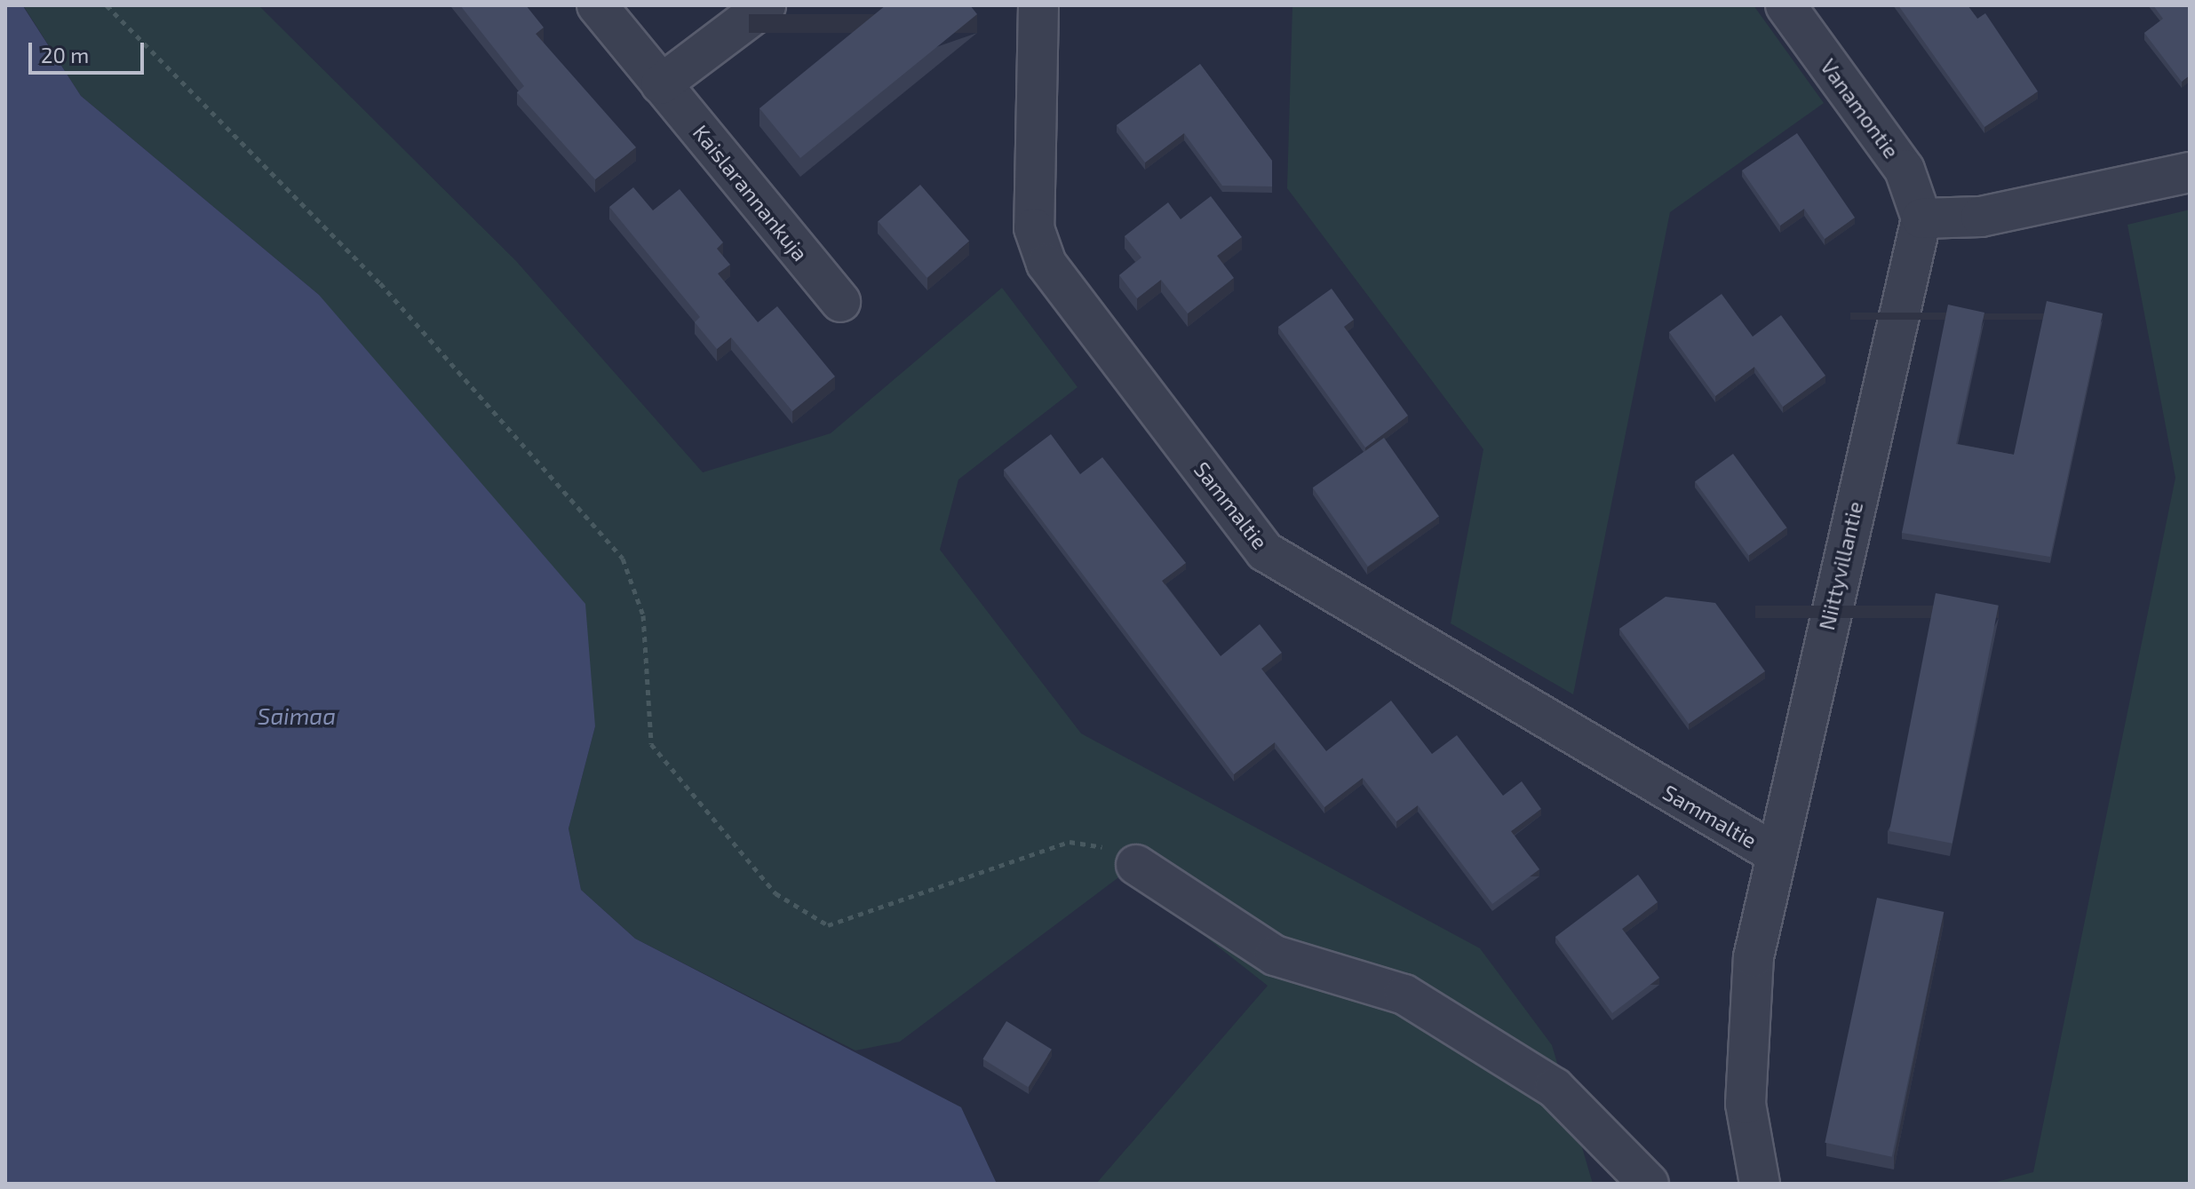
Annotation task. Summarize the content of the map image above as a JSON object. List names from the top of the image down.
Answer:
{
  "streets": {
    "street": [
      "Vanamontie",
      "Kaislarannankuja",
      "Sammaltie",
      "Niittyvillantie"
    ]
  },
  "crossings": [
    ["Vanamontie", "Niittyvillantie"],
    ["Sammaltie", "Niittyvillantie"]
  ],
  "water": ["Saimaa"],
  "scale_bar": "20 m"
}
